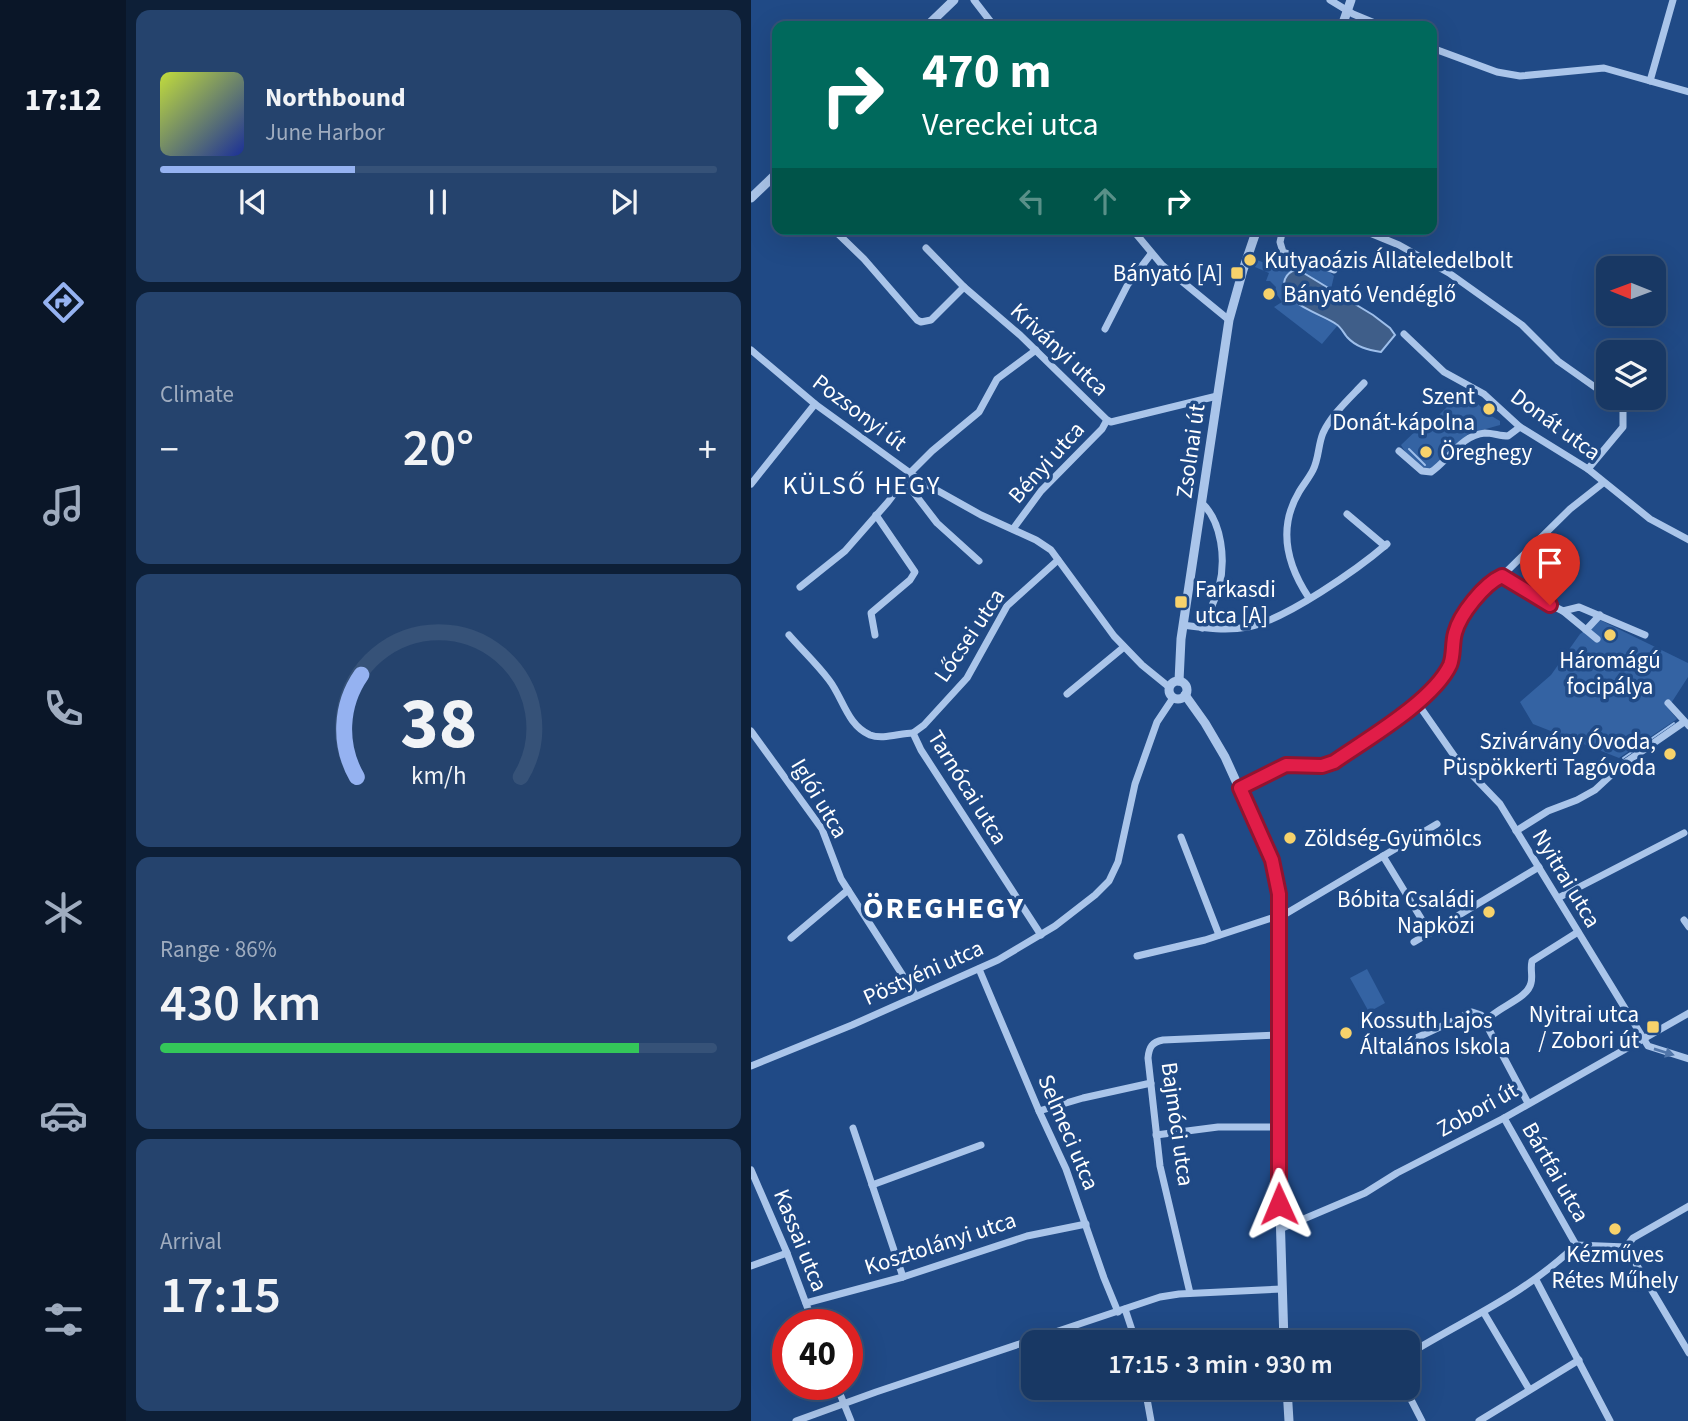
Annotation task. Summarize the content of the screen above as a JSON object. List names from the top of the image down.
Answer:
{
  "streets": {
    "street": [
      "Kriványi utca",
      "Pozsonyi út",
      "Donát utca",
      "Zsolnai út",
      "Bényi utca",
      "Lőcsei utca",
      "Tarnócai utca",
      "Iglói utca",
      "Nyitrai utca",
      "Pöstyéni utca",
      "Zobori út",
      "Bajmóci utca",
      "Selmeci utca",
      "Bártfai utca",
      "Kassai utca",
      "Kosztolányi utca"
    ]
  },
  "crossings": [
    ["Kriványi utca", "Zsolnai út"],
    ["Kriványi utca", "Bényi utca"],
    ["Pozsonyi út", "Zsolnai út"],
    ["Pozsonyi út", "Bényi utca"],
    ["Pozsonyi út", "Lőcsei utca"],
    ["Pozsonyi út", "Pöstyéni utca"],
    ["Zsolnai út", "Pöstyéni utca"],
    ["Lőcsei utca", "Tarnócai utca"],
    ["Tarnócai utca", "Pöstyéni utca"],
    ["Iglói utca", "Pöstyéni utca"],
    ["Nyitrai utca", "Zobori út"],
    ["Pöstyéni utca", "Selmeci utca"],
    ["Zobori út", "Bártfai utca"],
    ["Selmeci utca", "Kosztolányi utca"],
    ["Kassai utca", "Kosztolányi utca"]
  ],
  "districts": ["KÜLSŐ HEGY", "ÖREGHEGY"],
  "places": {
    "other": [
      "Kutyaoázis Állateledelbolt",
      "Bányató Vendéglő",
      "Szent Donát-kápolna",
      "Öreghegy",
      "Háromágú focipálya",
      "Szivárvány Óvoda, Püspökkerti Tagóvoda",
      "Zöldség-Gyümölcs",
      "Bóbita Családi Napközi",
      "Kossuth Lajos Általános Iskola",
      "Kézműves Rétes Műhely"
    ],
    "transit": ["Bányató [A]", "Farkasdi utca [A]", "Nyitrai utca / Zobori út"]
  },
  "north": "left",
  "page": {
    "tabs": "17:12",
    "turn": ["470 m", "Vereckei utca"],
    "song": ["Northbound", "June Harbor"],
    "tile": [
      "Climate",
      ["Range · 86%", "430 km"],
      ["Arrival", "17:15"]
    ],
    "heat": ["−", "20°", "+"],
    "limit": "40",
    "trip": "17:15 · 3 min · 930 m",
    "gauge": ["38", "km/h"]
  }
}
